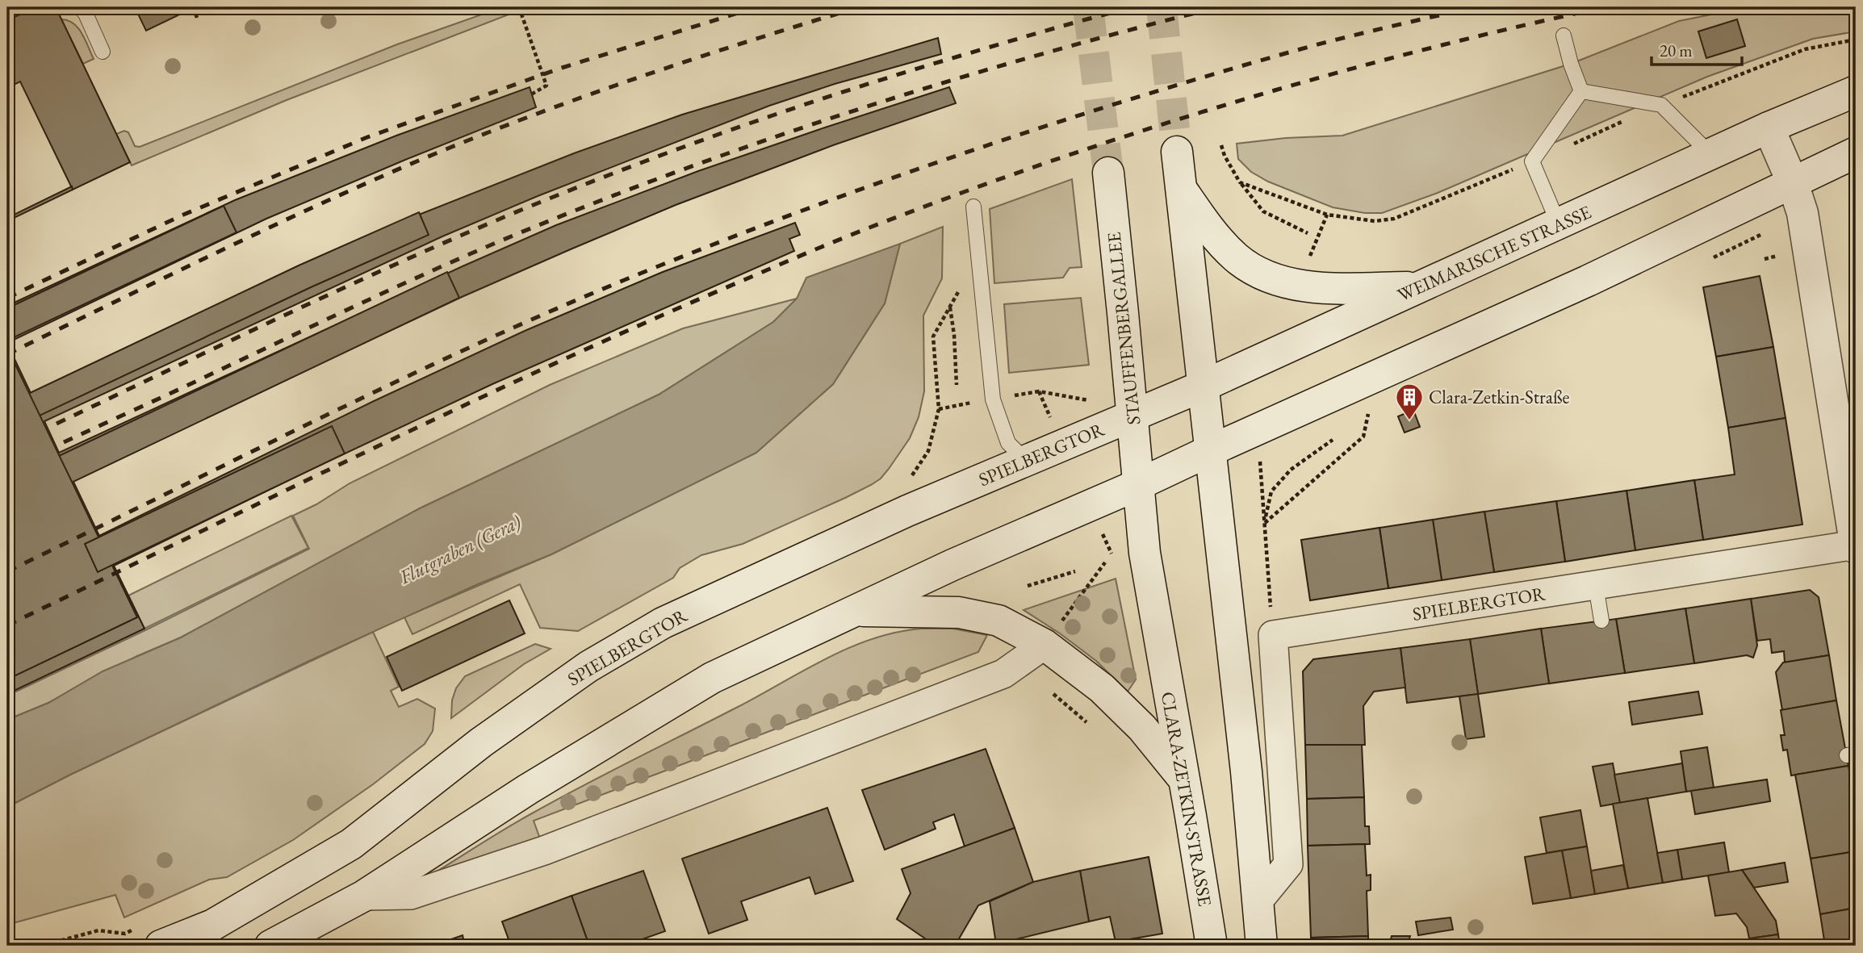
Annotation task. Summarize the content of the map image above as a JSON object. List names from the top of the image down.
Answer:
{
  "streets": {
    "main road": [
      "WEIMARISCHE STRASSE",
      "STAUFFENBERGALLEE",
      "SPIELBERGTOR",
      "CLARA-ZETKIN-STRASSE"
    ]
  },
  "crossings": [
    ["WEIMARISCHE STRASSE", "STAUFFENBERGALLEE"],
    ["WEIMARISCHE STRASSE", "SPIELBERGTOR"],
    ["STAUFFENBERGALLEE", "SPIELBERGTOR"],
    ["STAUFFENBERGALLEE", "CLARA-ZETKIN-STRASSE"]
  ],
  "water": ["Flutgraben (Gera)"],
  "places": {
    "building": ["Clara-Zetkin-Straße"]
  },
  "scale_bar": "20 m"
}
